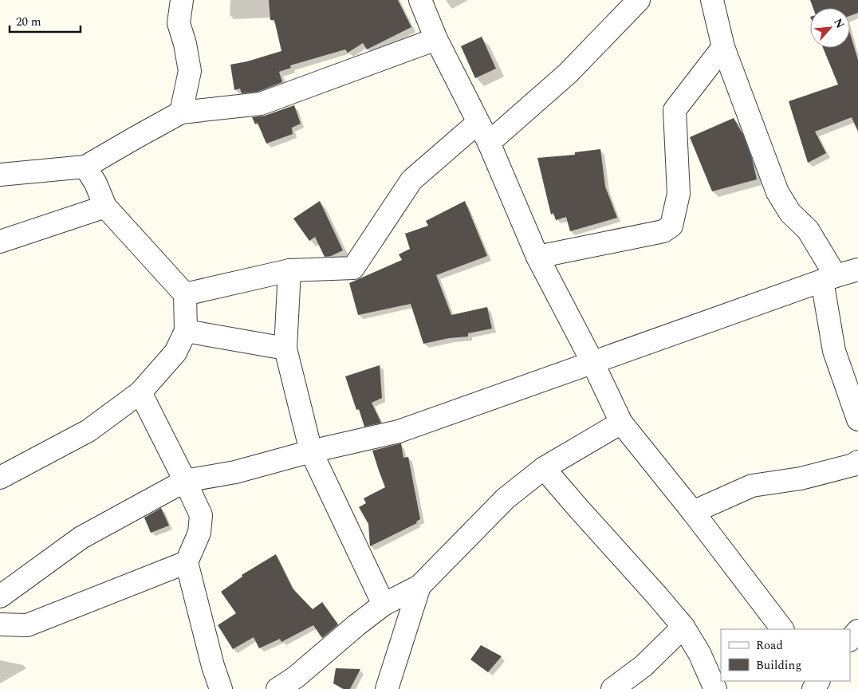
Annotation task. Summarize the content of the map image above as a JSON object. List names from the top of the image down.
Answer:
{
  "legend": ["Road", "Building"],
  "scale_bar": "20 m",
  "north": "top right"
}
